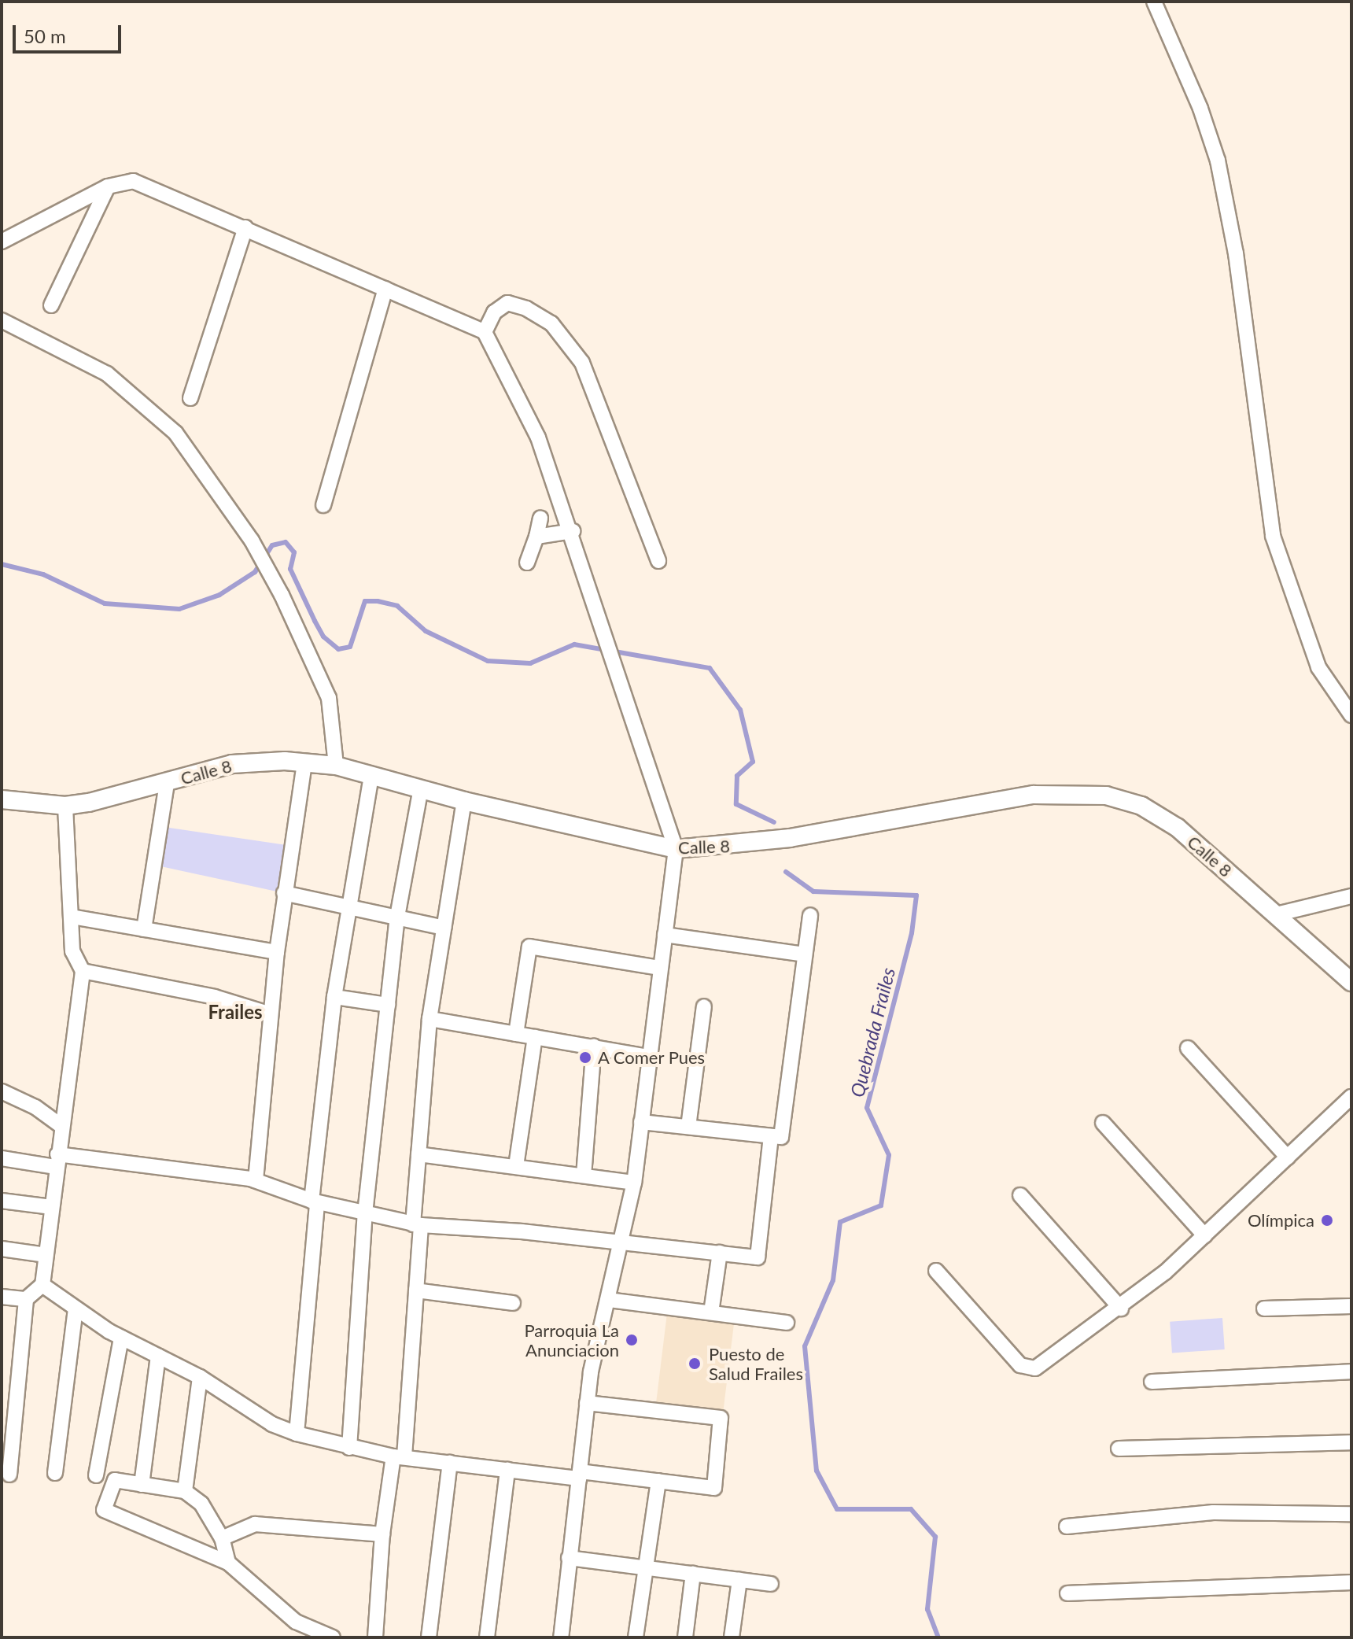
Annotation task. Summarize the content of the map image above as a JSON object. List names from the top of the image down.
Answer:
{
  "streets": {
    "street": ["Calle 8"]
  },
  "districts": ["Frailes"],
  "water": ["Quebrada Frailes"],
  "places": [
    "A Comer Pues",
    "Olímpica",
    "Parroquia La Anunciacion",
    "Puesto de Salud Frailes"
  ],
  "scale_bar": "50 m"
}
